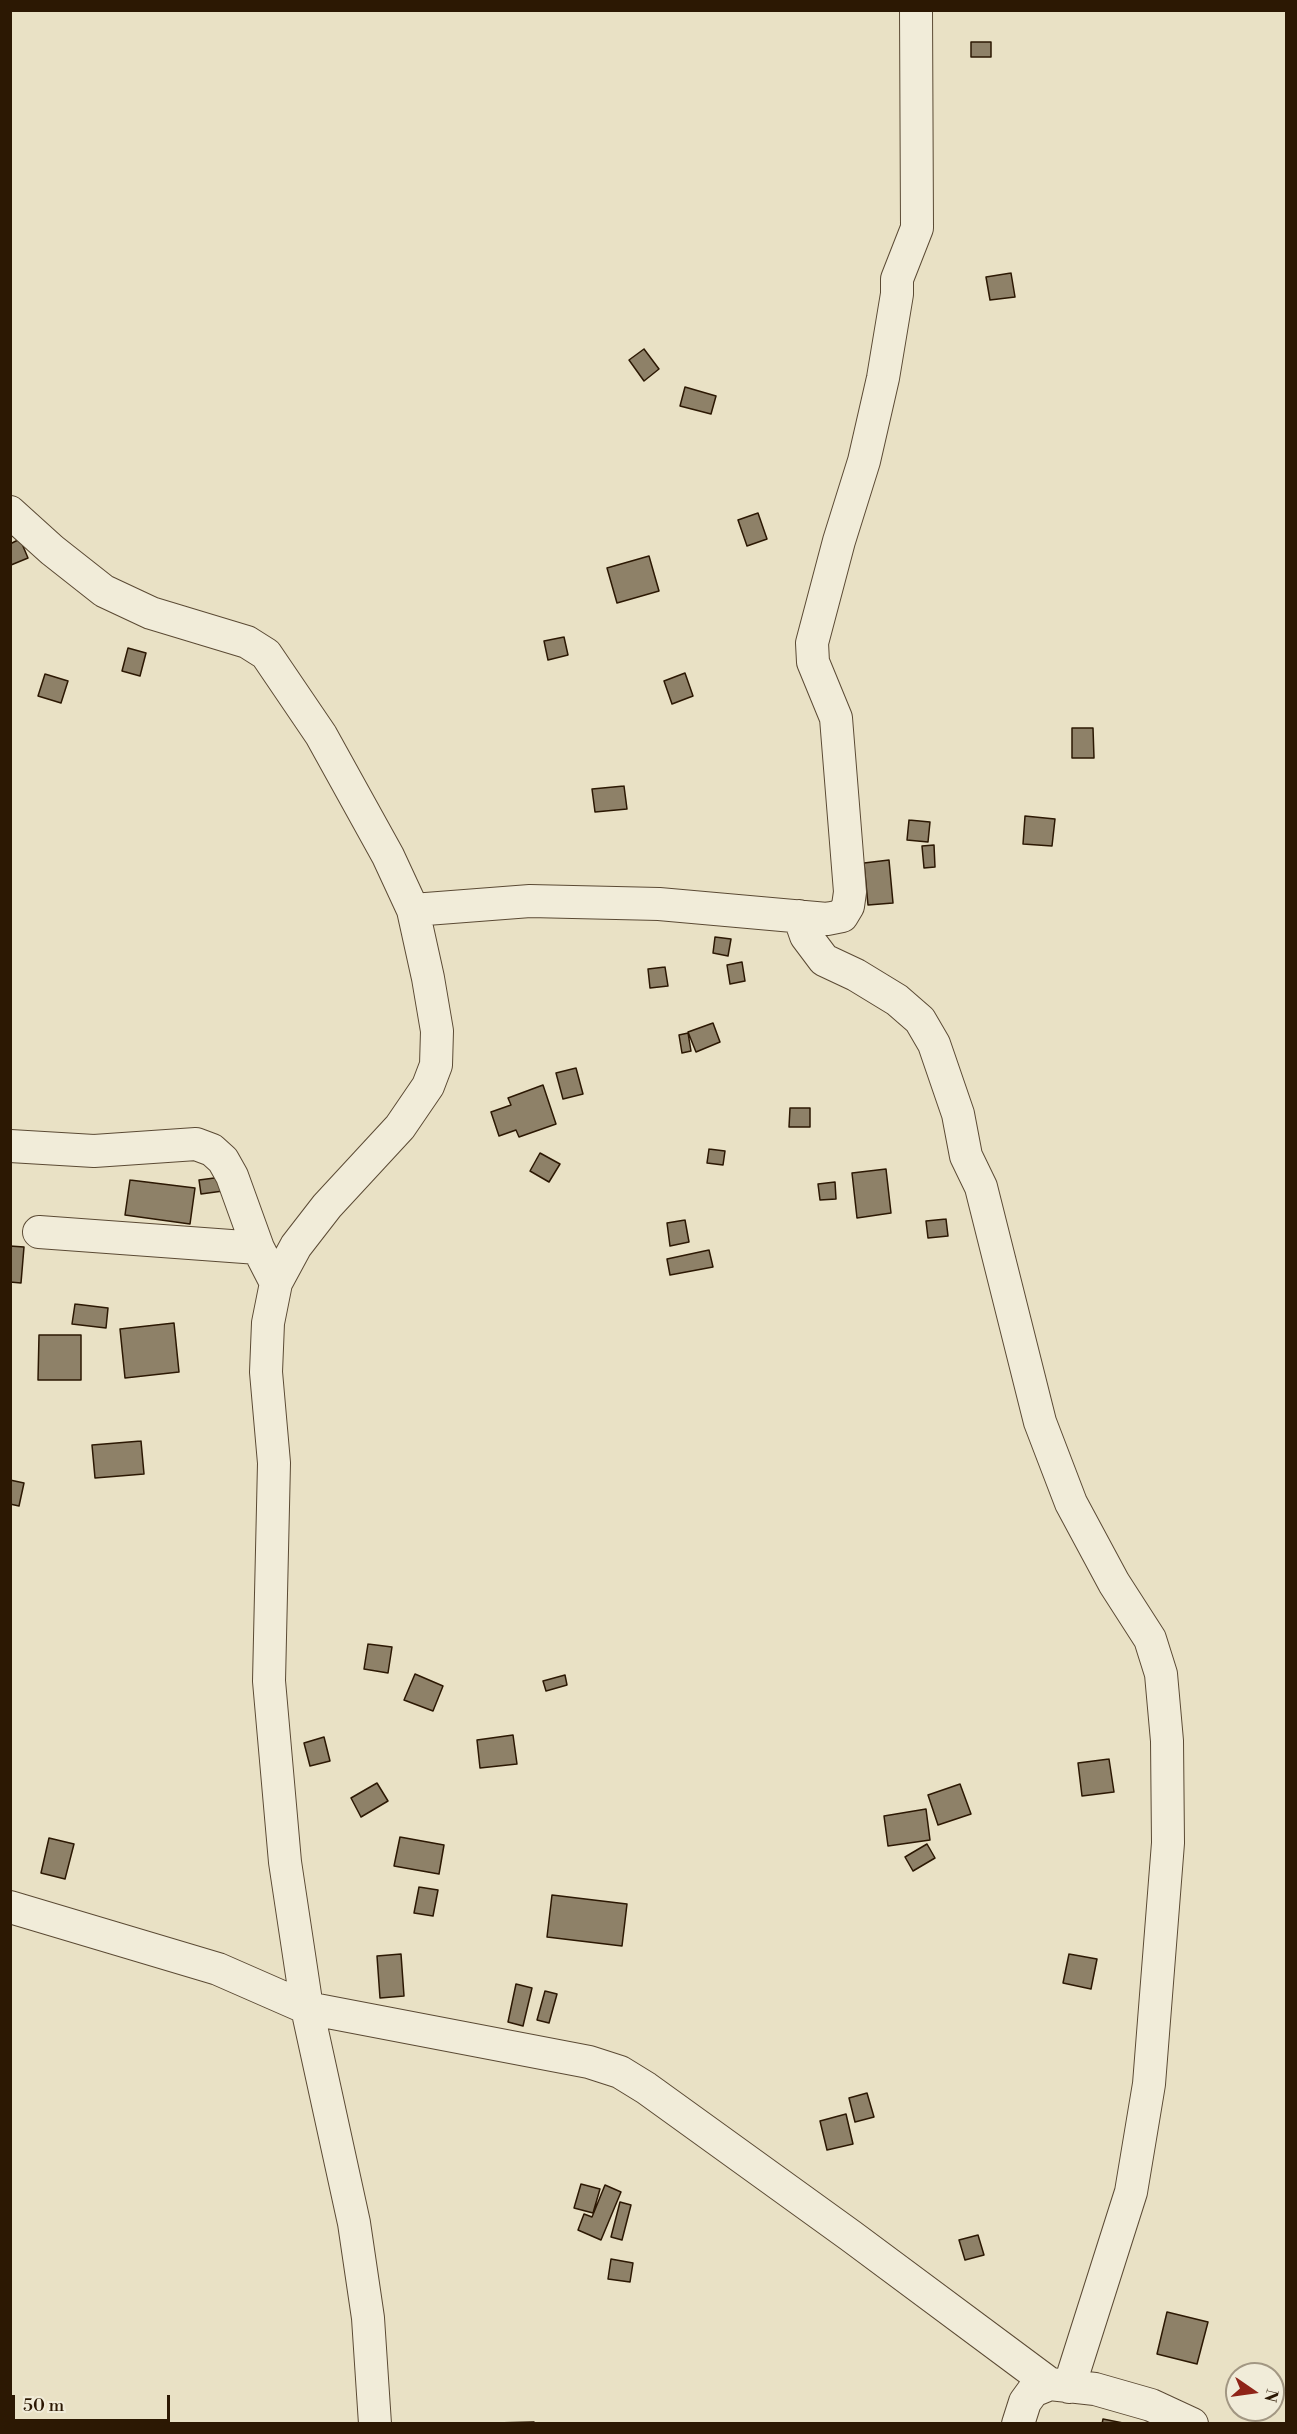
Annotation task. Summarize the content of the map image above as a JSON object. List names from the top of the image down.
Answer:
{
  "scale_bar": "50 m",
  "north": "right"
}
